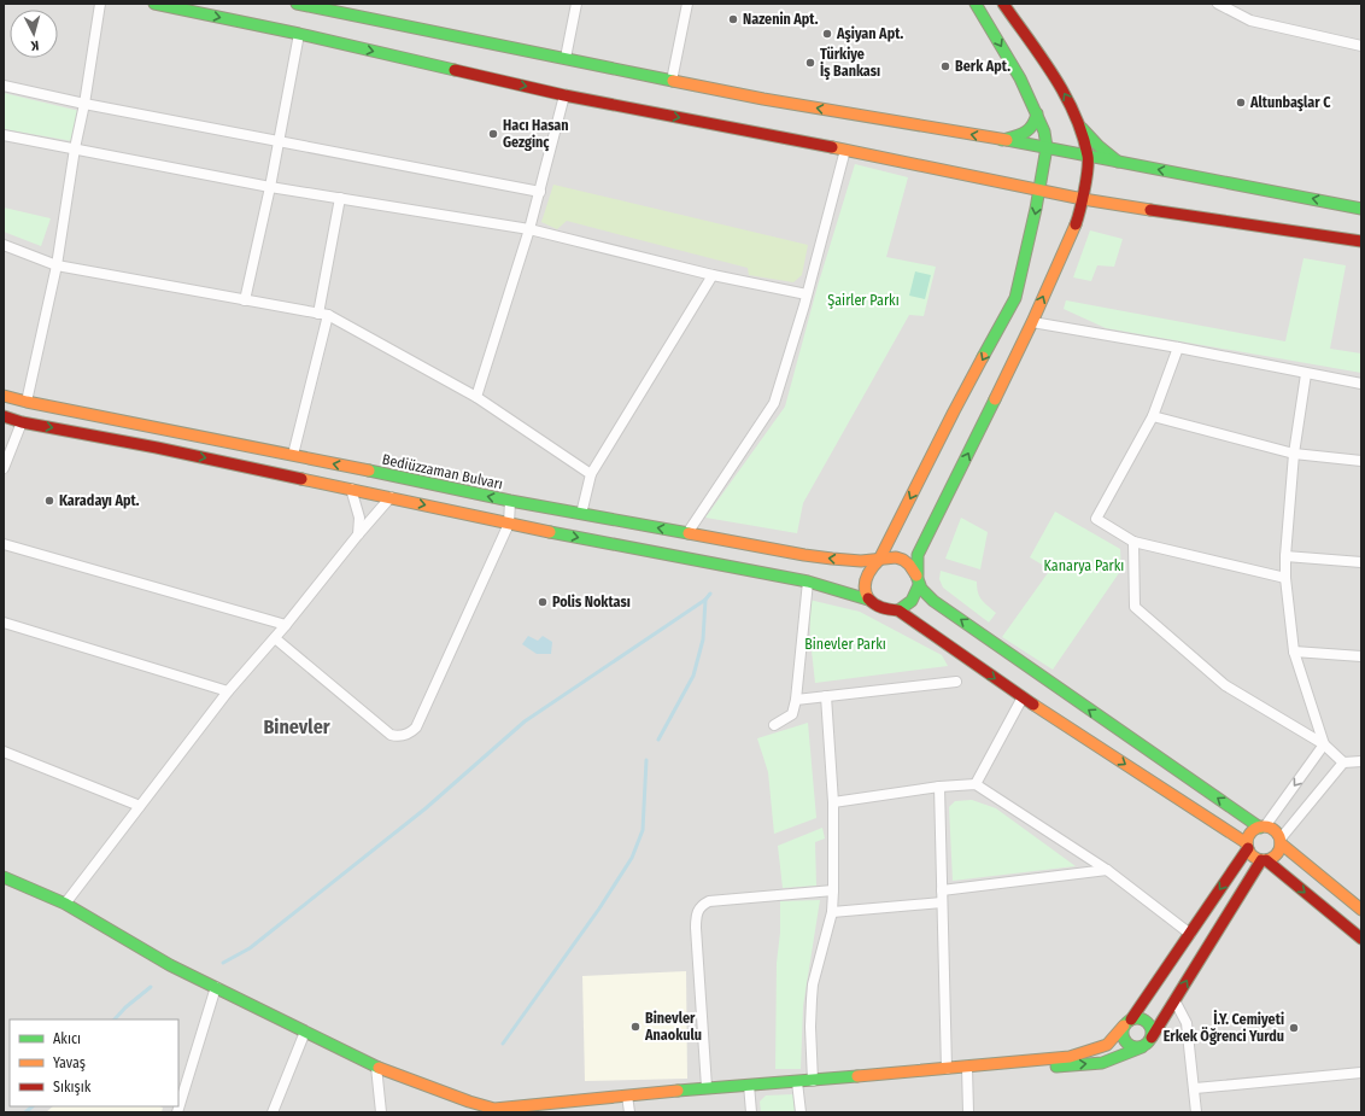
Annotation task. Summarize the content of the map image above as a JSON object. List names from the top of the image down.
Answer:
{
  "streets": {
    "street": ["Bediüzzaman Bulvarı"]
  },
  "districts": ["Binevler"],
  "parks": ["Şairler Parkı", "Kanarya Parkı", "Binevler Parkı"],
  "places": [
    "Nazenin Apt.",
    "Aşiyan Apt.",
    "Türkiye İş Bankası",
    "Berk Apt.",
    "Altunbaşlar C",
    "Hacı Hasan Gezginç",
    "Karadayı Apt.",
    "Polis Noktası",
    "Binevler Anaokulu",
    "İ.Y. Cemiyeti Erkek Öğrenci Yurdu"
  ],
  "legend": ["Akıcı", "Yavaş", "Sıkışık"],
  "north": "bottom"
}
